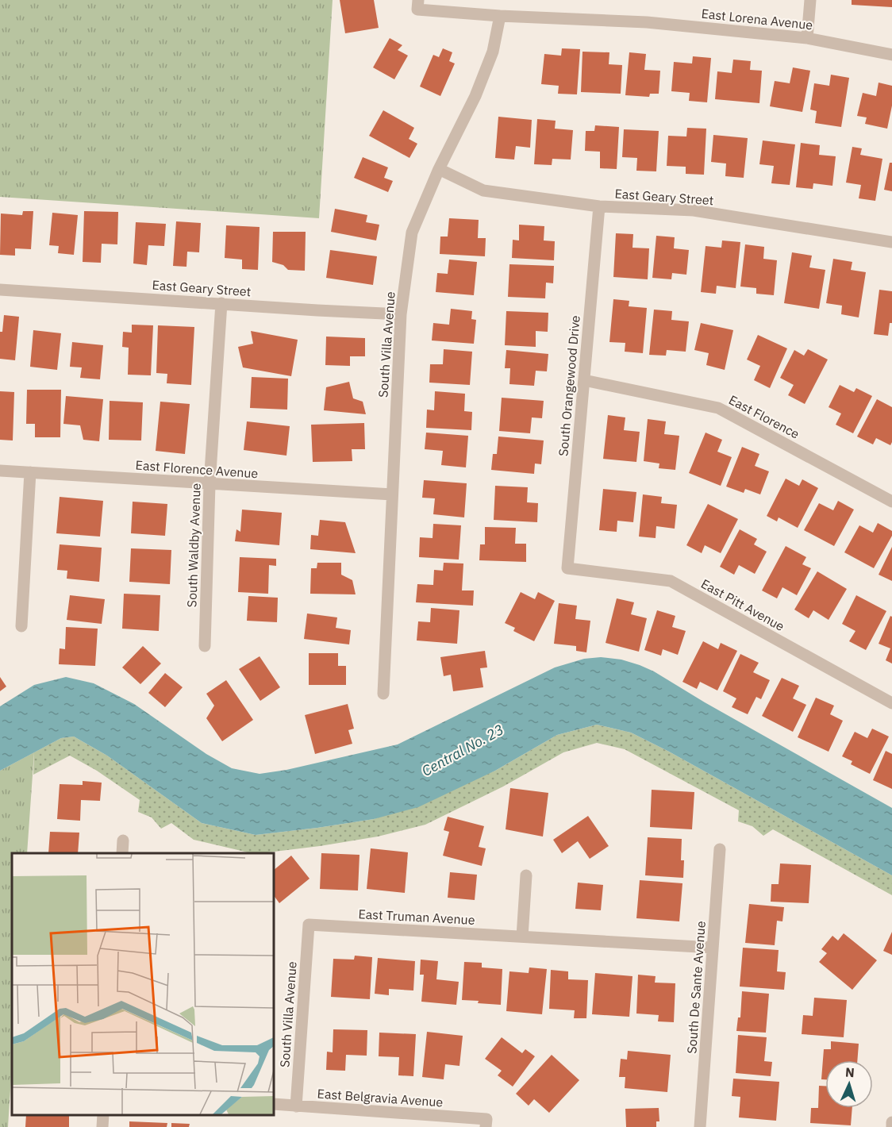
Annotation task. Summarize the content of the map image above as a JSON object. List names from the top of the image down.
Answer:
{
  "streets": {
    "street": [
      "East Lorena Avenue",
      "East Geary Street",
      "South Villa Avenue",
      "South Orangewood Drive",
      "East Florence",
      "East Florence Avenue",
      "South Waldby Avenue",
      "East Pitt Avenue",
      "East Truman Avenue",
      "South De Sante Avenue",
      "East Belgravia Avenue"
    ]
  },
  "crossings": [
    ["East Lorena Avenue", "South Villa Avenue"],
    ["East Geary Street", "South Villa Avenue"],
    ["East Geary Street", "South Orangewood Drive"],
    ["East Geary Street", "South Waldby Avenue"],
    ["South Villa Avenue", "East Florence Avenue"],
    ["South Villa Avenue", "East Truman Avenue"],
    ["South Villa Avenue", "East Belgravia Avenue"],
    ["South Orangewood Drive", "East Florence"],
    ["South Orangewood Drive", "East Pitt Avenue"],
    ["East Florence Avenue", "South Waldby Avenue"],
    ["East Truman Avenue", "South De Sante Avenue"]
  ],
  "water": ["Central No. 23"],
  "north": "top"
}
